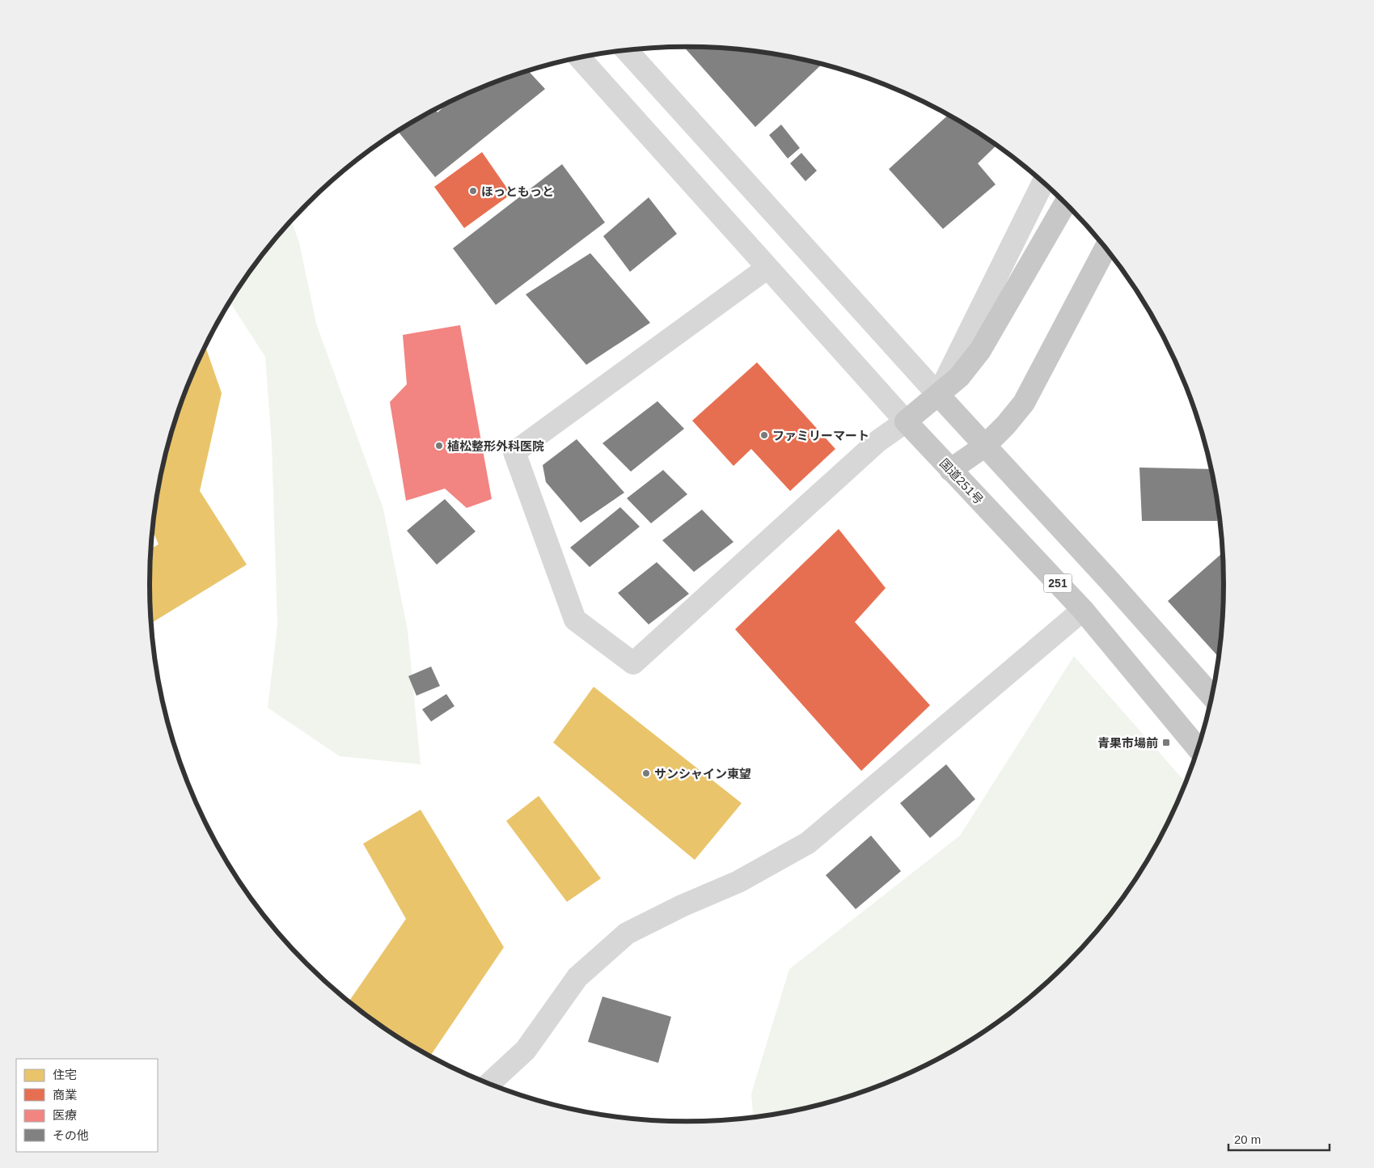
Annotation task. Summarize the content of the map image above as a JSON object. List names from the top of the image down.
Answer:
{
  "streets": {
    "highway": ["国道251号", "251"]
  },
  "places": {
    "other": [
      "ほっともっと",
      "ファミリーマート",
      "植松整形外科医院",
      "サンシャイン東望"
    ],
    "transit": ["青果市場前"]
  },
  "legend": [
    "住宅",
    "商業",
    "医療",
    "その他"
  ],
  "scale_bar": "20 m"
}
